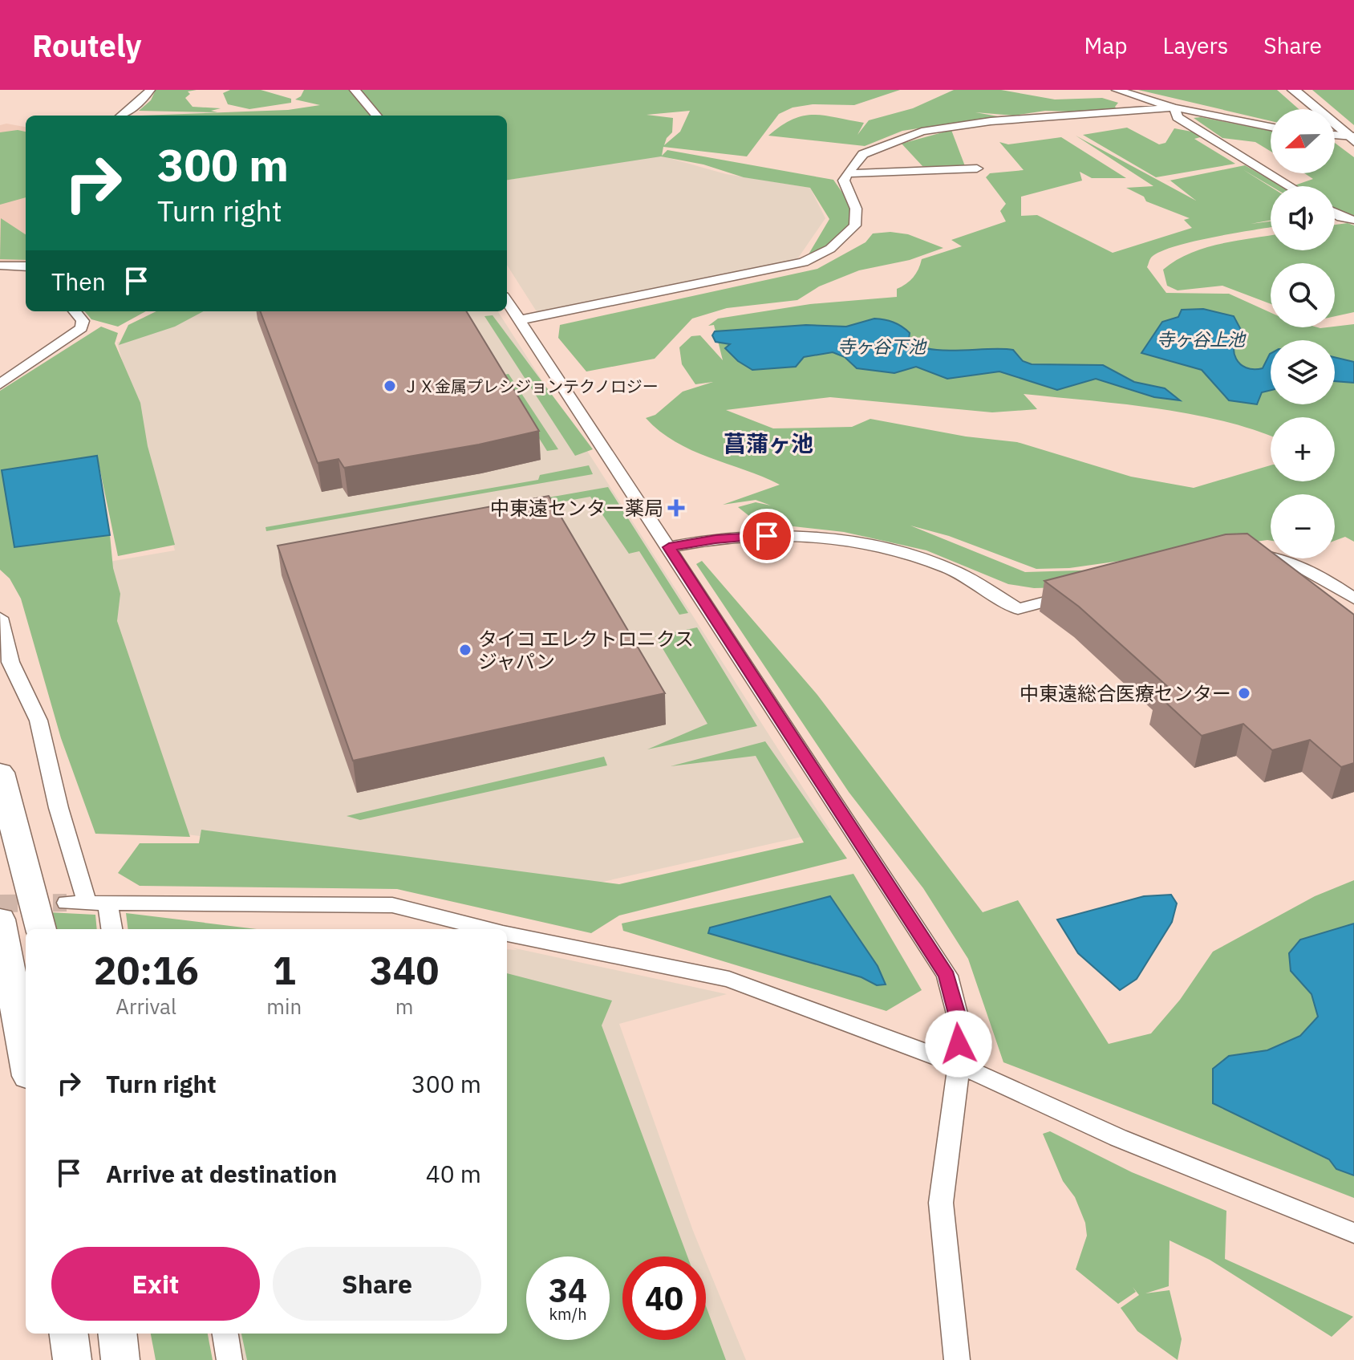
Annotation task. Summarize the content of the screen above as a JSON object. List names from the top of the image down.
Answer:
{
  "districts": ["菖蒲ヶ池"],
  "water": ["寺ヶ谷上池", "寺ヶ谷下池"],
  "places": {
    "other": ["ＪＸ金属プレシジョンテクノロジー", "タイコ エレクトロニクス ジャパン", "中東遠総合医療センター"],
    "health": ["中東遠センター薬局"]
  },
  "north": "left",
  "page": {
    "header": "Routely",
    "nav": ["Map", "Layers", "Share"],
    "map_buttons": ["+", "−"],
    "turn": ["300 m", "Turn right"],
    "then": "Then",
    "eta": [
      "20:16",
      "Arrival",
      "1",
      "min",
      "340",
      "m"
    ],
    "list": [
      {
        "name": "Turn right",
        "value": "300 m"
      },
      {
        "name": "Arrive at destination",
        "value": "40 m"
      }
    ],
    "buttons": ["Exit", "Share"],
    "speed": "34 km/h",
    "limit": "40"
  }
}
